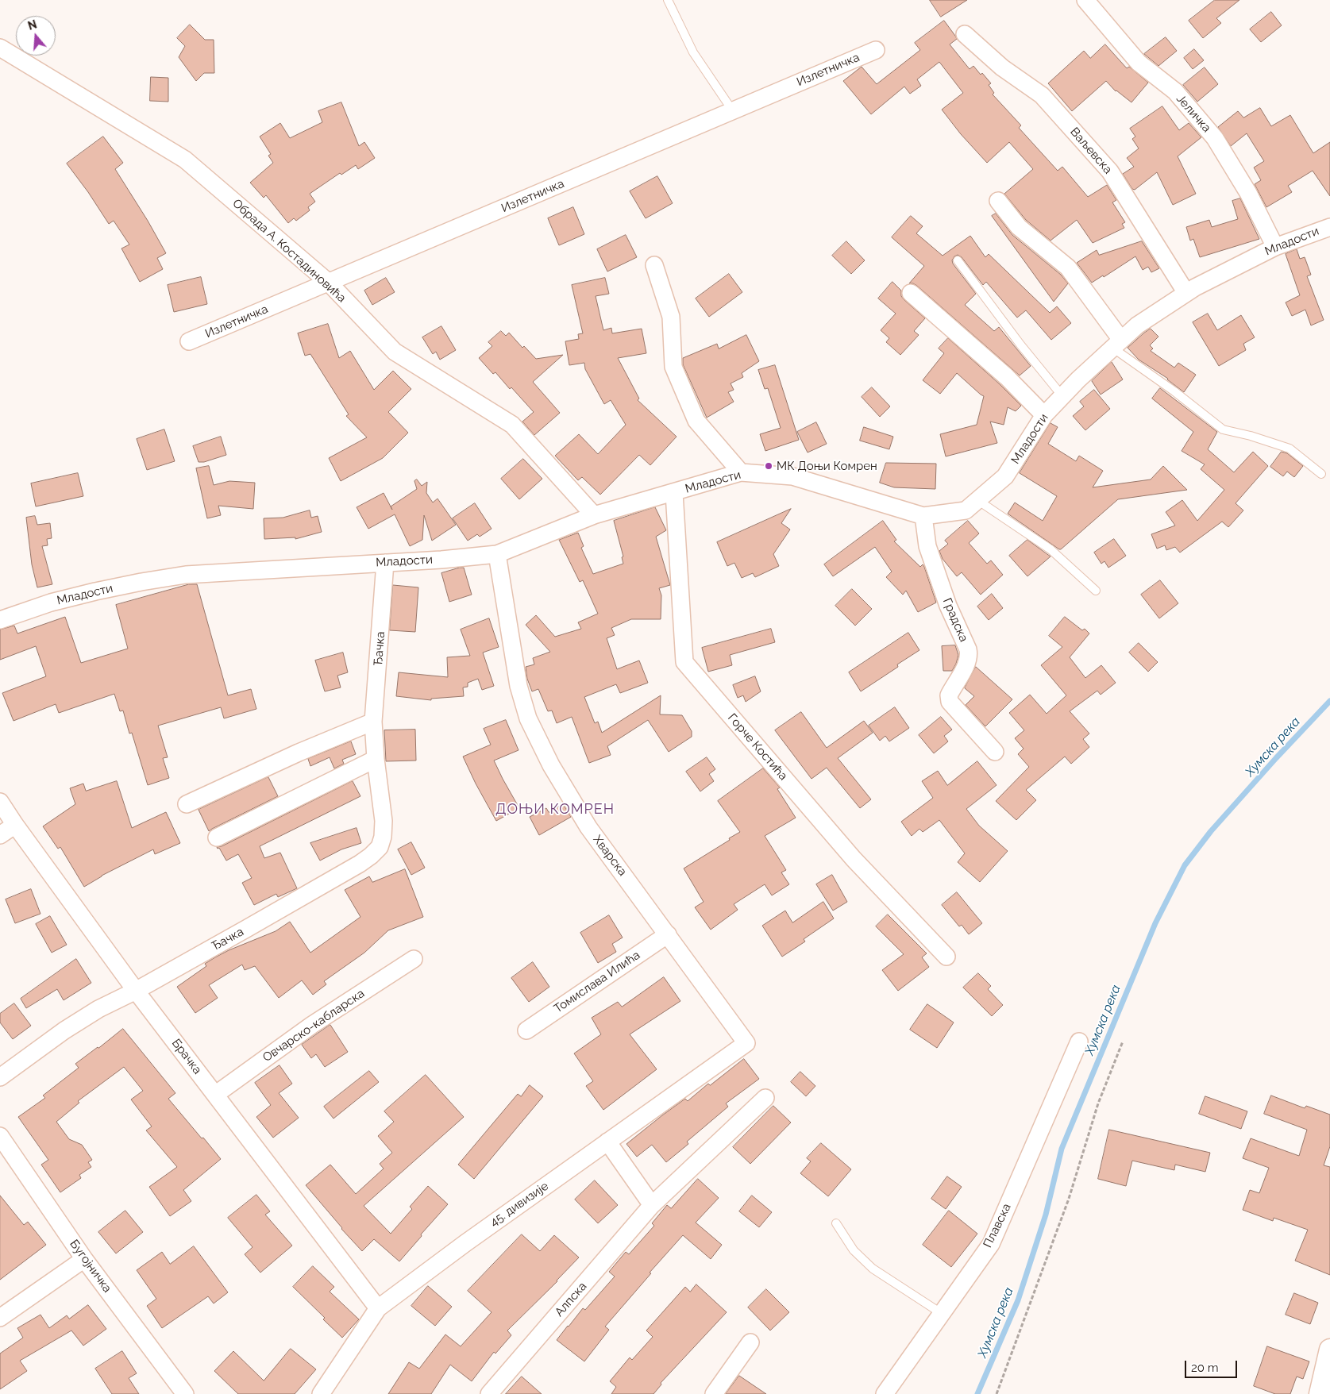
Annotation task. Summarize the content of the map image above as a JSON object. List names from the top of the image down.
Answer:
{
  "streets": {
    "street": [
      "Излетничка",
      "Јеличка",
      "Ваљевска",
      "Младости",
      "Обрада А. Костадиновића",
      "Градска",
      "Ђачка",
      "Горче Костића",
      "Хварска",
      "Томислава Илића",
      "Овчарско-кабларска",
      "Брачка",
      "45. дивизије",
      "Плавска",
      "Бугојничка",
      "Алпска"
    ]
  },
  "crossings": [
    ["Излетничка", "Обрада А. Костадиновића"],
    ["Јеличка", "Младости"],
    ["Ваљевска", "Младости"],
    ["Младости", "Обрада А. Костадиновића"],
    ["Младости", "Градска"],
    ["Младости", "Ђачка"],
    ["Младости", "Горче Костића"],
    ["Младости", "Хварска"],
    ["Ђачка", "Брачка"],
    ["Хварска", "Томислава Илића"],
    ["Хварска", "45. дивизије"],
    ["Овчарско-кабларска", "Брачка"],
    ["Брачка", "45. дивизије"]
  ],
  "districts": ["ДОЊИ КОМРЕН"],
  "water": ["Хумска река"],
  "places": ["МК Доњи Комрен"],
  "scale_bar": "20 m",
  "north": "top"
}
